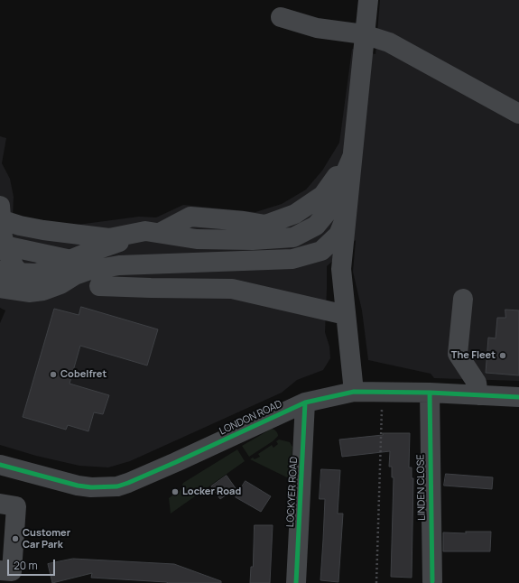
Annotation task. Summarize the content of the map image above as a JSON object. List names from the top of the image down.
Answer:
{
  "streets": {
    "street": ["LONDON ROAD", "LINDEN CLOSE", "LOCKYER ROAD"]
  },
  "crossings": [
    ["LONDON ROAD", "LINDEN CLOSE"],
    ["LONDON ROAD", "LOCKYER ROAD"]
  ],
  "places": [
    "The Fleet",
    "Cobelfret",
    "Locker Road",
    "Customer Car Park"
  ],
  "scale_bar": "20 m"
}
